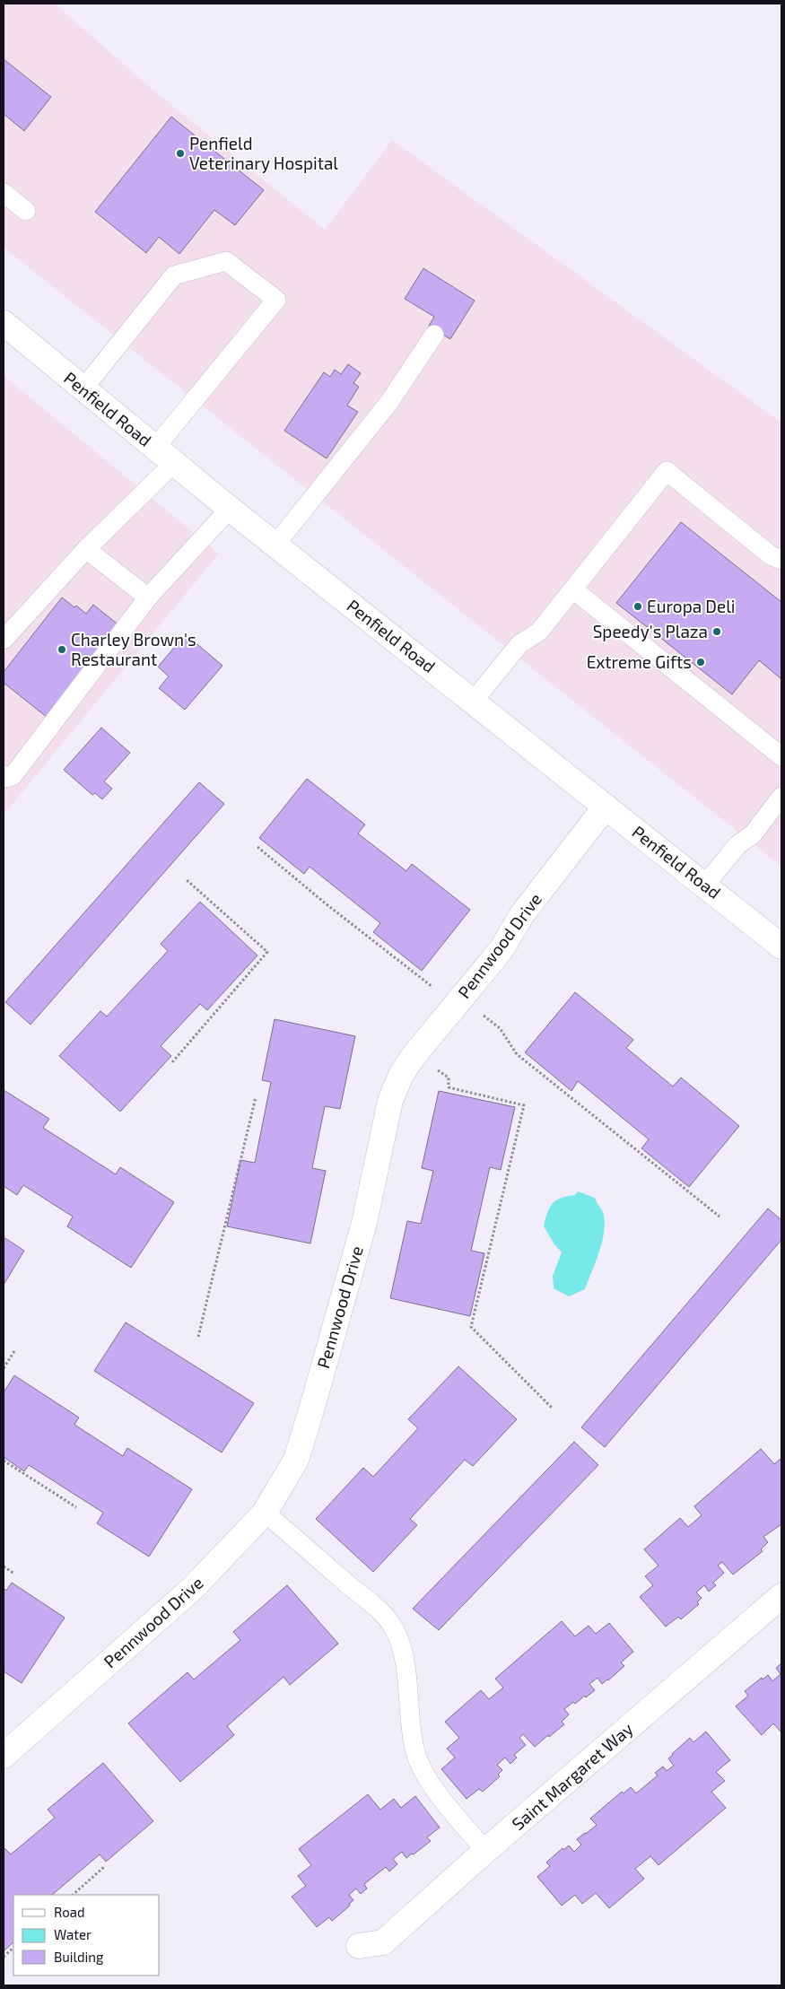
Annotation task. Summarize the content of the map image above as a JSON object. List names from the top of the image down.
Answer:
{
  "streets": {
    "street": ["Penfield Road", "Pennwood Drive", "Saint Margaret Way"]
  },
  "crossings": [
    ["Penfield Road", "Pennwood Drive"]
  ],
  "places": [
    "Penfield Veterinary Hospital",
    "Europa Deli",
    "Speedy's Plaza",
    "Charley Brown's Restaurant",
    "Extreme Gifts"
  ],
  "legend": ["Road", "Water", "Building"]
}
